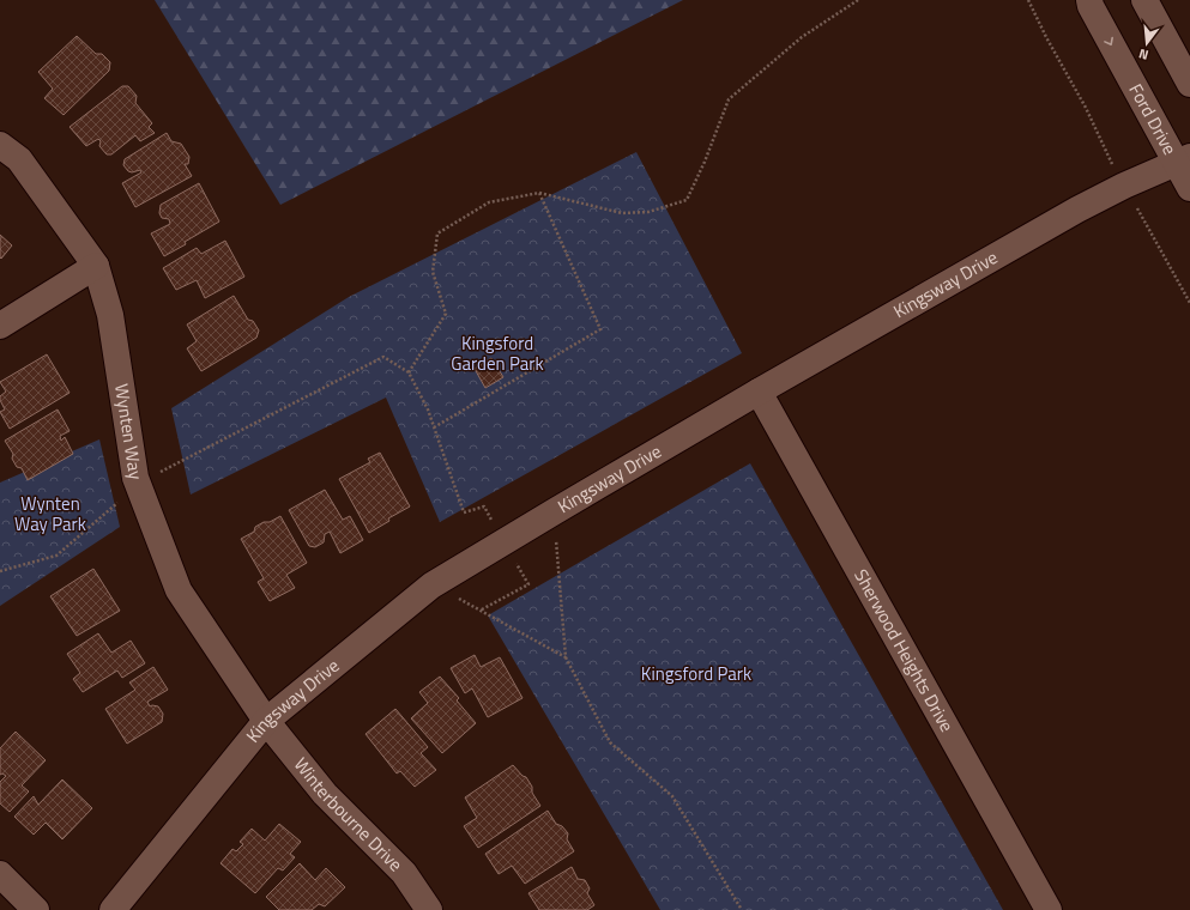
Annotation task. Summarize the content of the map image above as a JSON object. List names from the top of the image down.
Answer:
{
  "streets": {
    "street": [
      "Ford Drive",
      "Kingsway Drive",
      "Wynten Way",
      "Sherwood Heights Drive",
      "Winterbourne Drive"
    ]
  },
  "crossings": [
    ["Ford Drive", "Kingsway Drive"],
    ["Kingsway Drive", "Wynten Way"],
    ["Kingsway Drive", "Sherwood Heights Drive"],
    ["Kingsway Drive", "Winterbourne Drive"],
    ["Wynten Way", "Winterbourne Drive"]
  ],
  "parks": ["Kingsford Garden Park", "Wynten Way Park", "Kingsford Park"],
  "north": "bottom"
}
